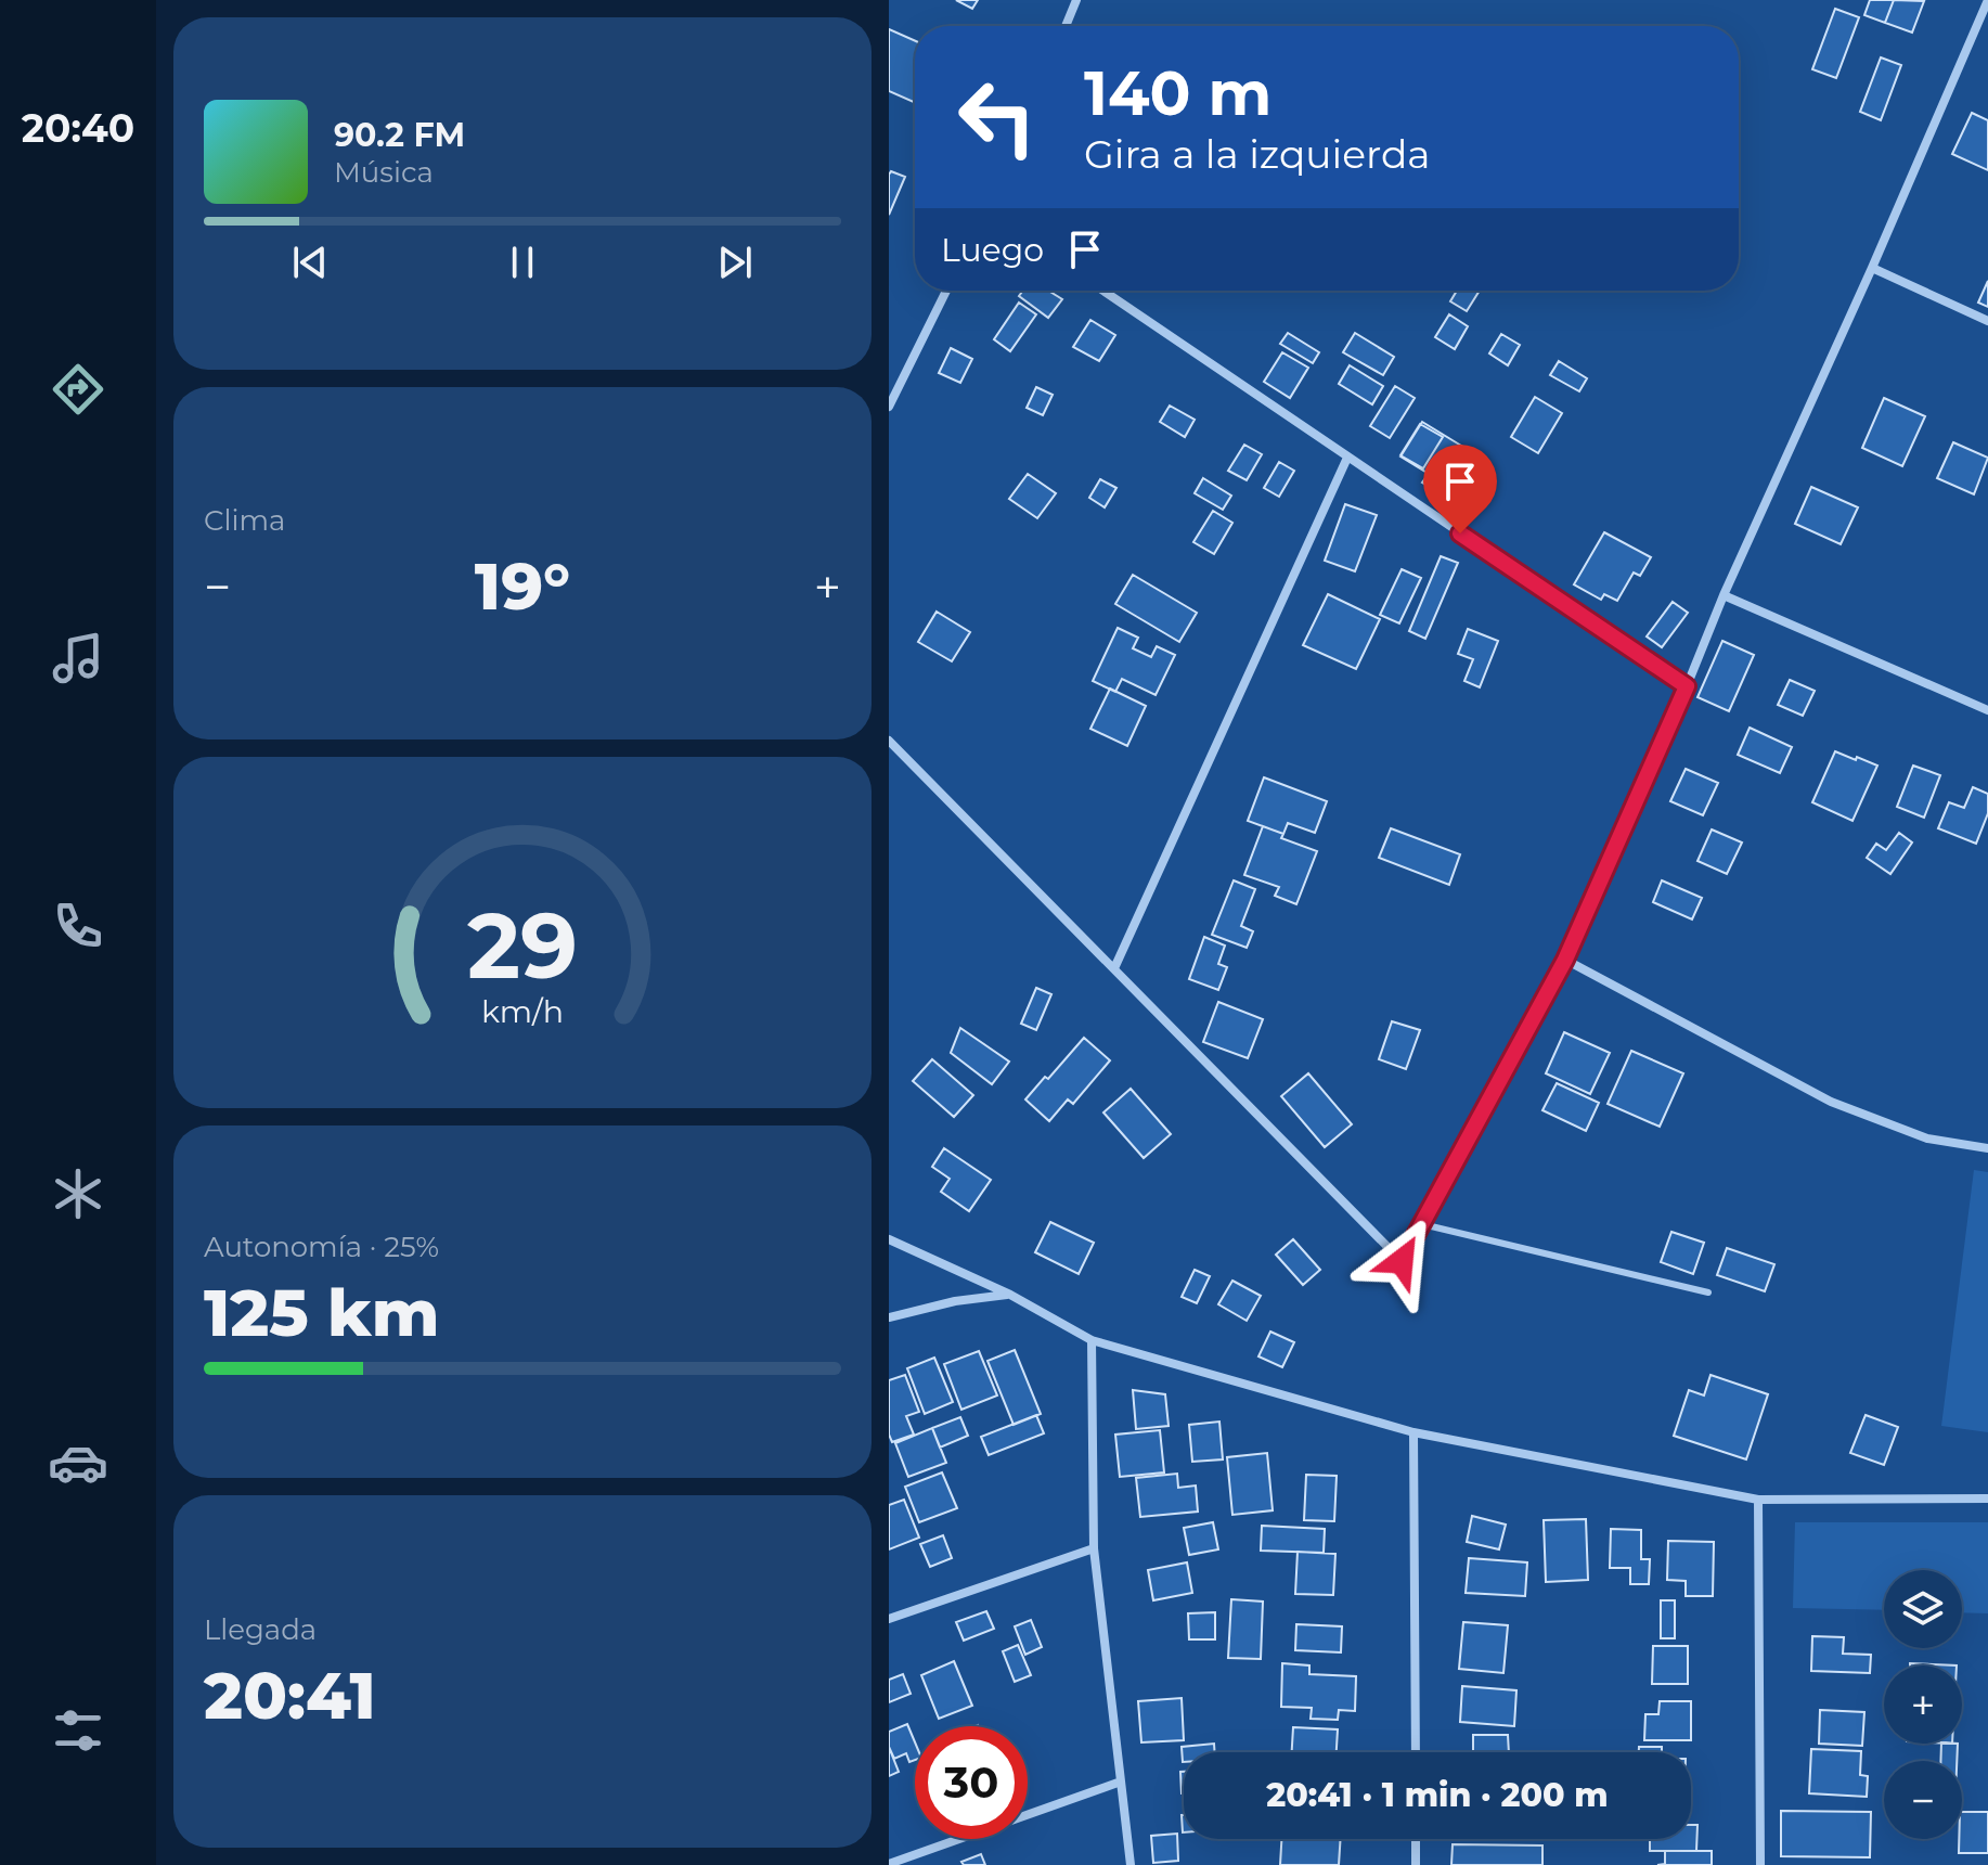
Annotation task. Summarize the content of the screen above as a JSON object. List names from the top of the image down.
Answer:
{
  "page": {
    "tabs": "20:40",
    "turn": ["140 m", "Gira a la izquierda"],
    "song": ["90.2 FM", "Música"],
    "then": "Luego",
    "tile": [
      "Clima",
      ["Autonomía · 25%", "125 km"],
      ["Llegada", "20:41"]
    ],
    "heat": ["−", "19°", "+"],
    "map_buttons": ["+", "−"],
    "limit": "30",
    "trip": "20:41 · 1 min · 200 m",
    "gauge": ["29", "km/h"]
  }
}
